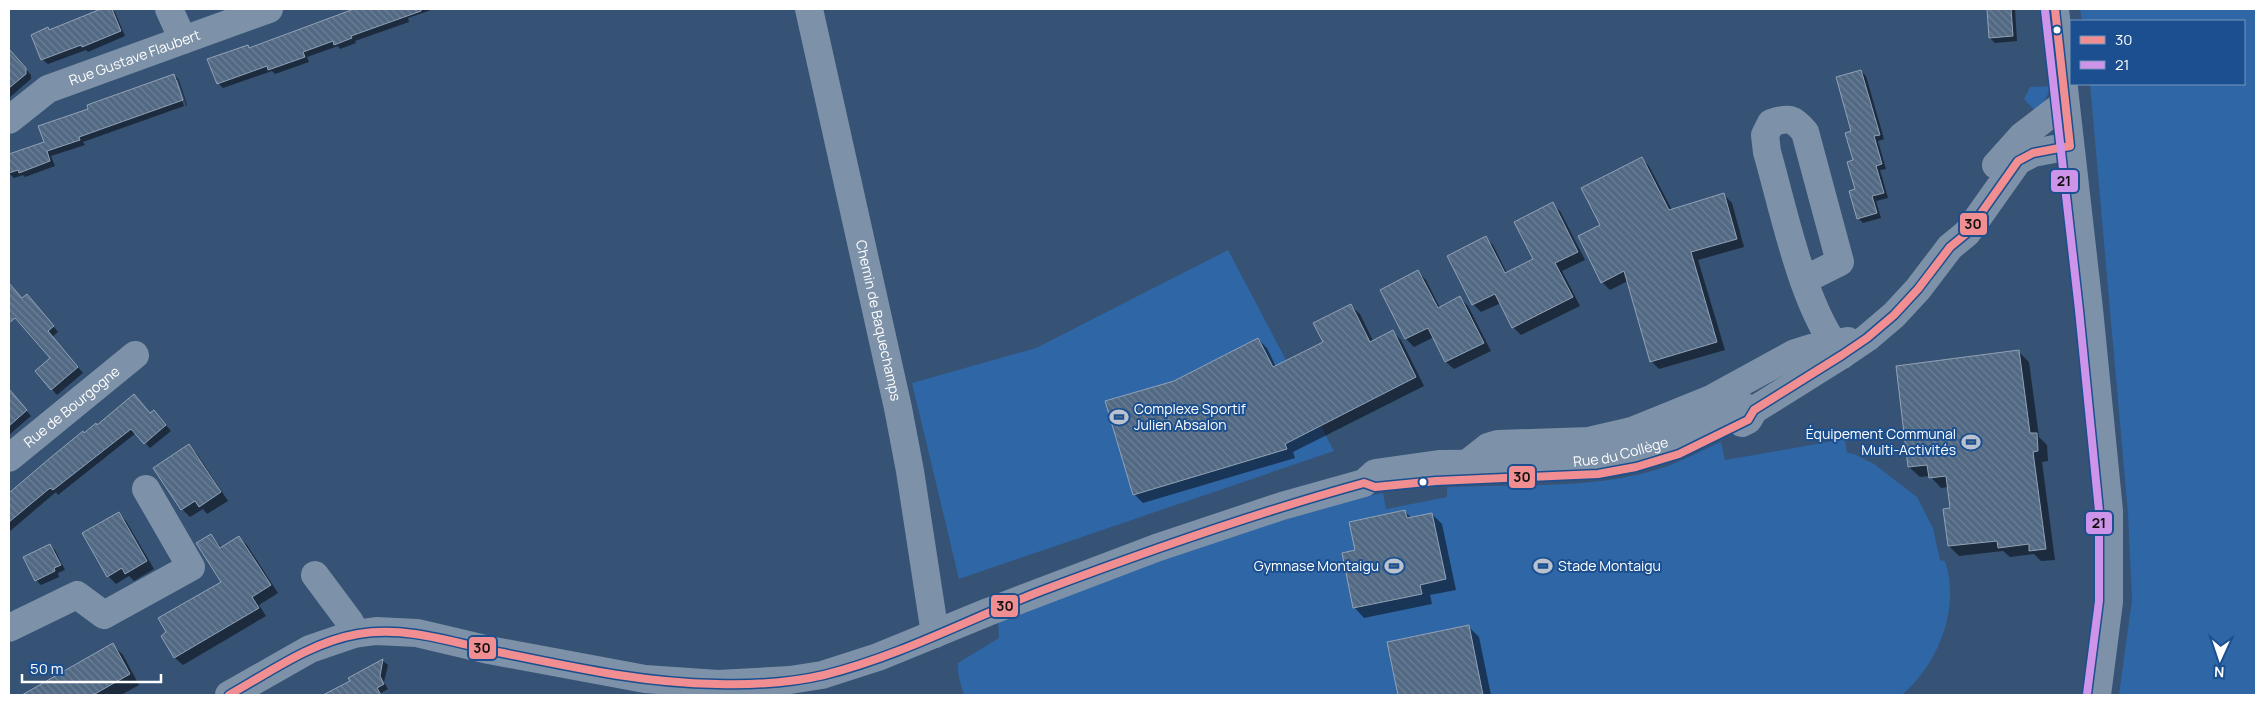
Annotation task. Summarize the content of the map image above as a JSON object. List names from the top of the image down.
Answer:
{
  "streets": {
    "street": [
      "Rue Gustave Flaubert",
      "Chemin de Baquechamps",
      "Rue de Bourgogne",
      "Rue du Collège"
    ]
  },
  "crossings": [
    ["Chemin de Baquechamps", "Rue du Collège"]
  ],
  "places": {
    "sports": [
      "Complexe Sportif Julien Absalon",
      "Équipement Communal Multi-Activités",
      "Gymnase Montaigu",
      "Stade Montaigu"
    ]
  },
  "lines": ["transit line 30", "transit line 21"],
  "legend": ["30", "21"],
  "scale_bar": "50 m",
  "north": "bottom"
}
